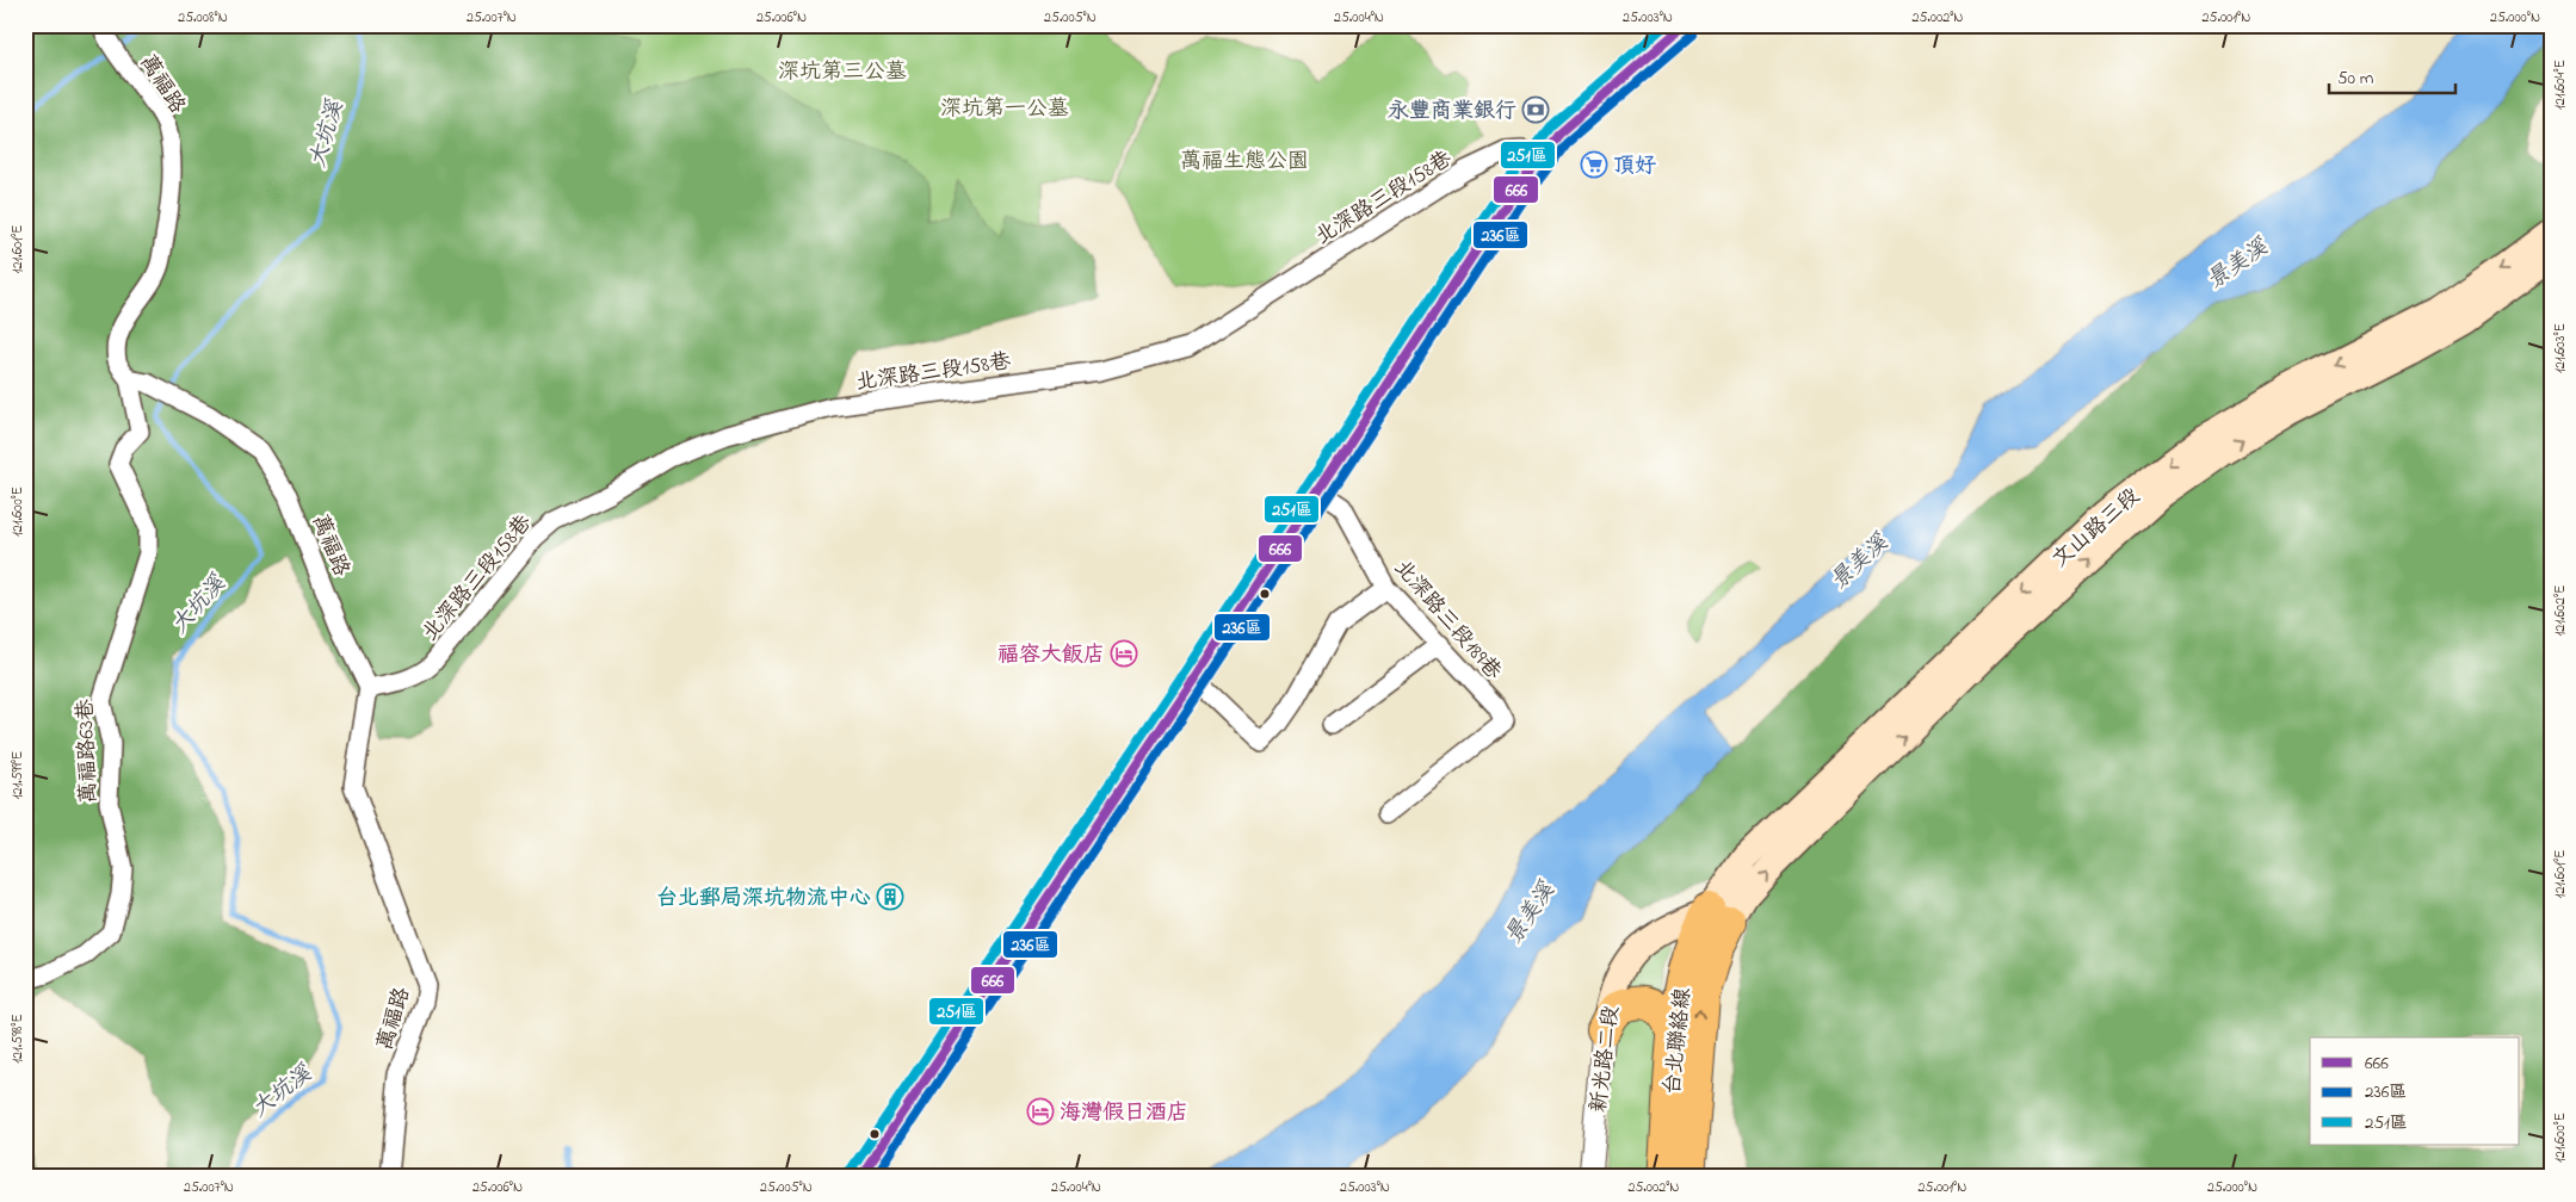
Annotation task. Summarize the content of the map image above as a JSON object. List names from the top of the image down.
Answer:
{
  "streets": {
    "highway": ["台北聯絡線"],
    "main road": ["文山路三段", "新光路二段"],
    "street": [
      "萬福路",
      "北深路三段158巷",
      "北深路三段189巷",
      "萬福路63巷"
    ]
  },
  "crossings": [
    ["萬福路", "北深路三段158巷"],
    ["萬福路", "萬福路63巷"],
    ["文山路三段", "台北聯絡線"],
    ["文山路三段", "新光路二段"],
    ["台北聯絡線", "新光路二段"]
  ],
  "water": ["大坑溪", "景美溪"],
  "parks": ["深坑第三公墓", "深坑第一公墓", "萬福生態公園"],
  "places": {
    "bank": ["永豐商業銀行"],
    "supermarket": ["頂好"],
    "hotel": ["福容大飯店", "海灣假日酒店"],
    "building": ["台北郵局深坑物流中心"]
  },
  "lines": ["transit line 666", "transit line 251區", "transit line 236區"],
  "legend": ["666", "236區", "251區"],
  "scale_bar": "50 m",
  "coordinates": [
    "25.008°N",
    "25.007°N",
    "25.006°N",
    "25.005°N",
    "25.004°N",
    "25.003°N",
    "25.002°N",
    "25.001°N",
    "25.000°N",
    "121.604°E",
    "121.601°E",
    "121.603°E",
    "121.600°E",
    "121.602°E",
    "121.599°E",
    "121.598°E"
  ]
}
